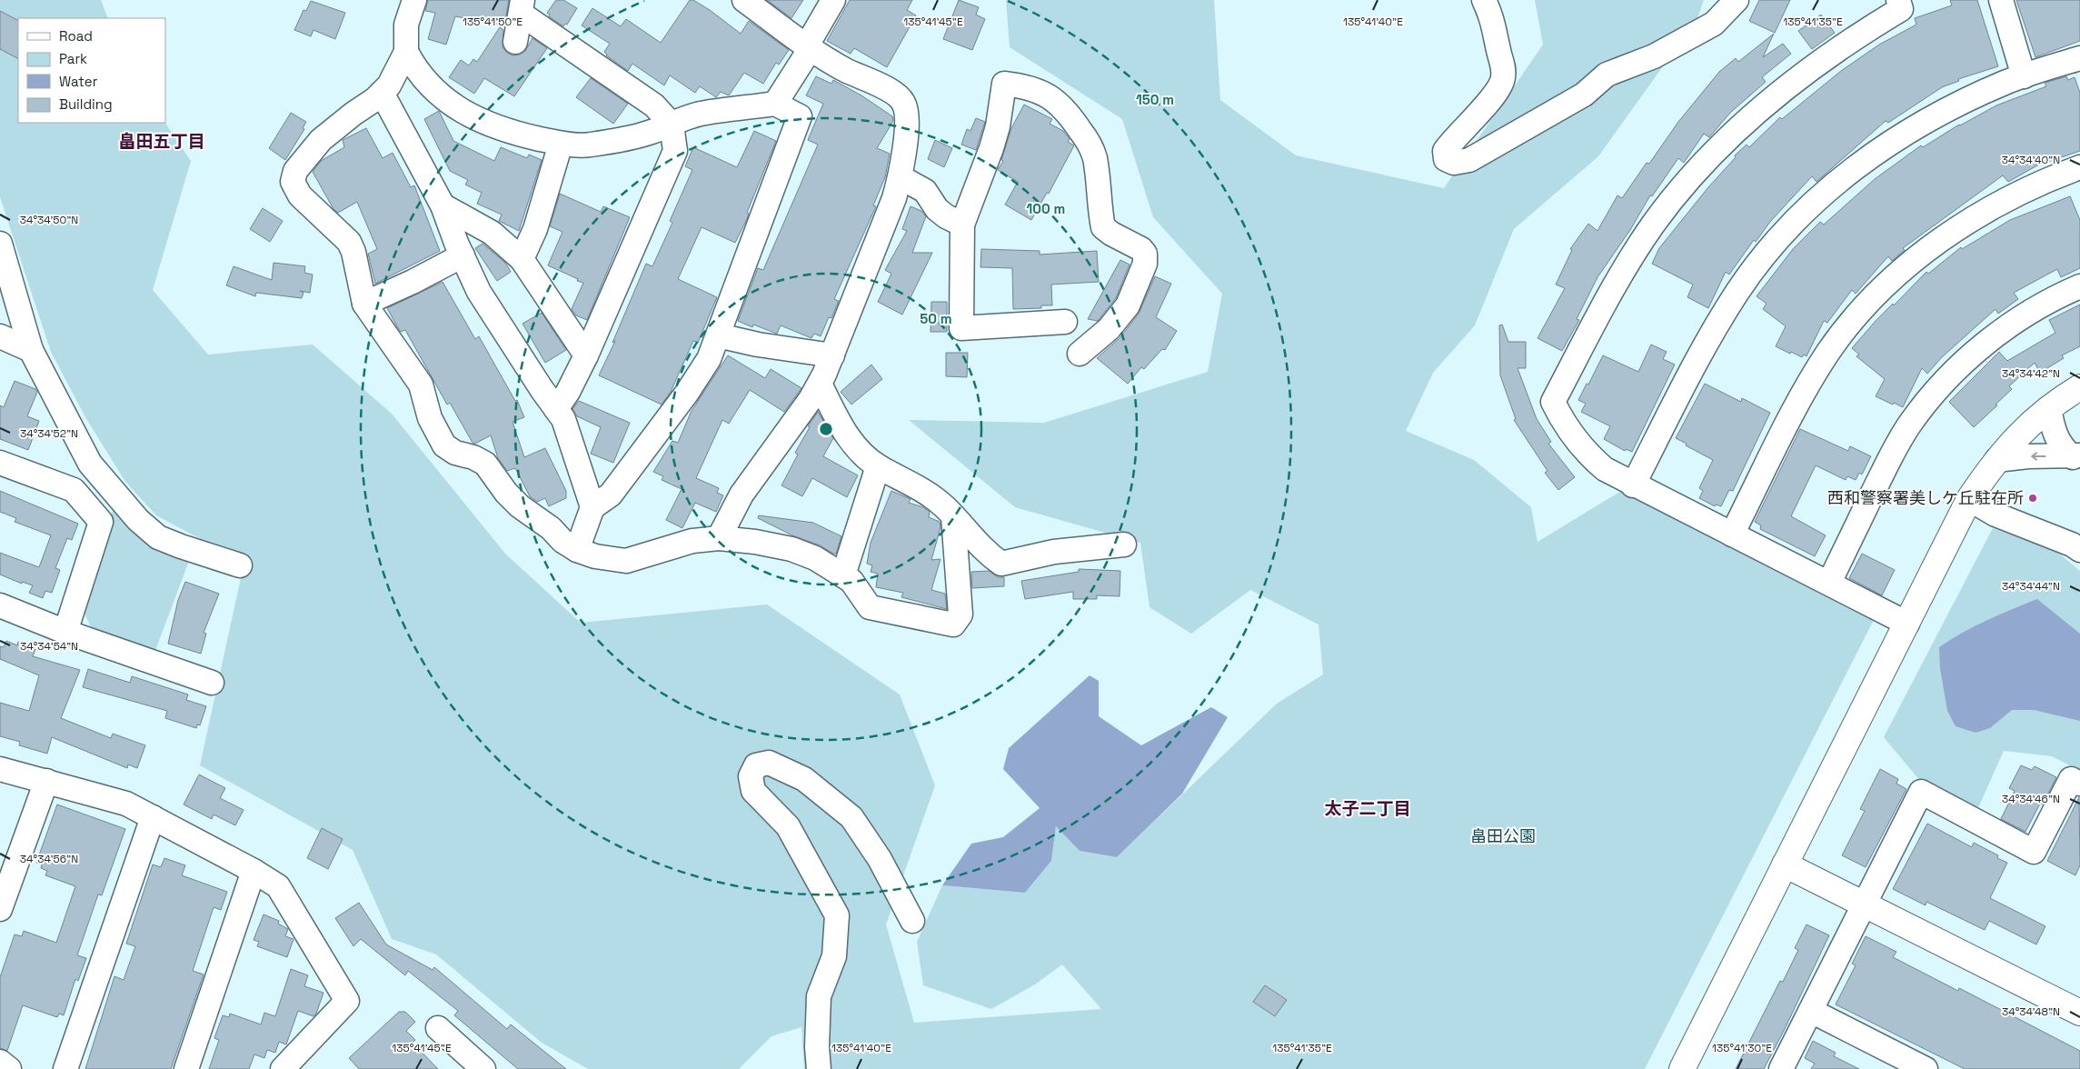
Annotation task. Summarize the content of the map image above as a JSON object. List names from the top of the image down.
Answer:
{
  "districts": ["畠田五丁目", "太子二丁目"],
  "parks": ["畠田公園"],
  "places": ["西和警察署美しケ丘駐在所"],
  "legend": [
    "Road",
    "Park",
    "Water",
    "Building"
  ],
  "coordinates": [
    "135°41'50\"E",
    "135°41'45\"E",
    "135°41'40\"E",
    "135°41'35\"E",
    "34°34'40\"N",
    "34°34'50\"N",
    "34°34'42\"N",
    "34°34'52\"N",
    "34°34'44\"N",
    "34°34'54\"N",
    "34°34'46\"N",
    "34°34'56\"N",
    "34°34'48\"N",
    "135°41'30\"E"
  ],
  "rings": ["150 m", "100 m", "50 m"]
}
